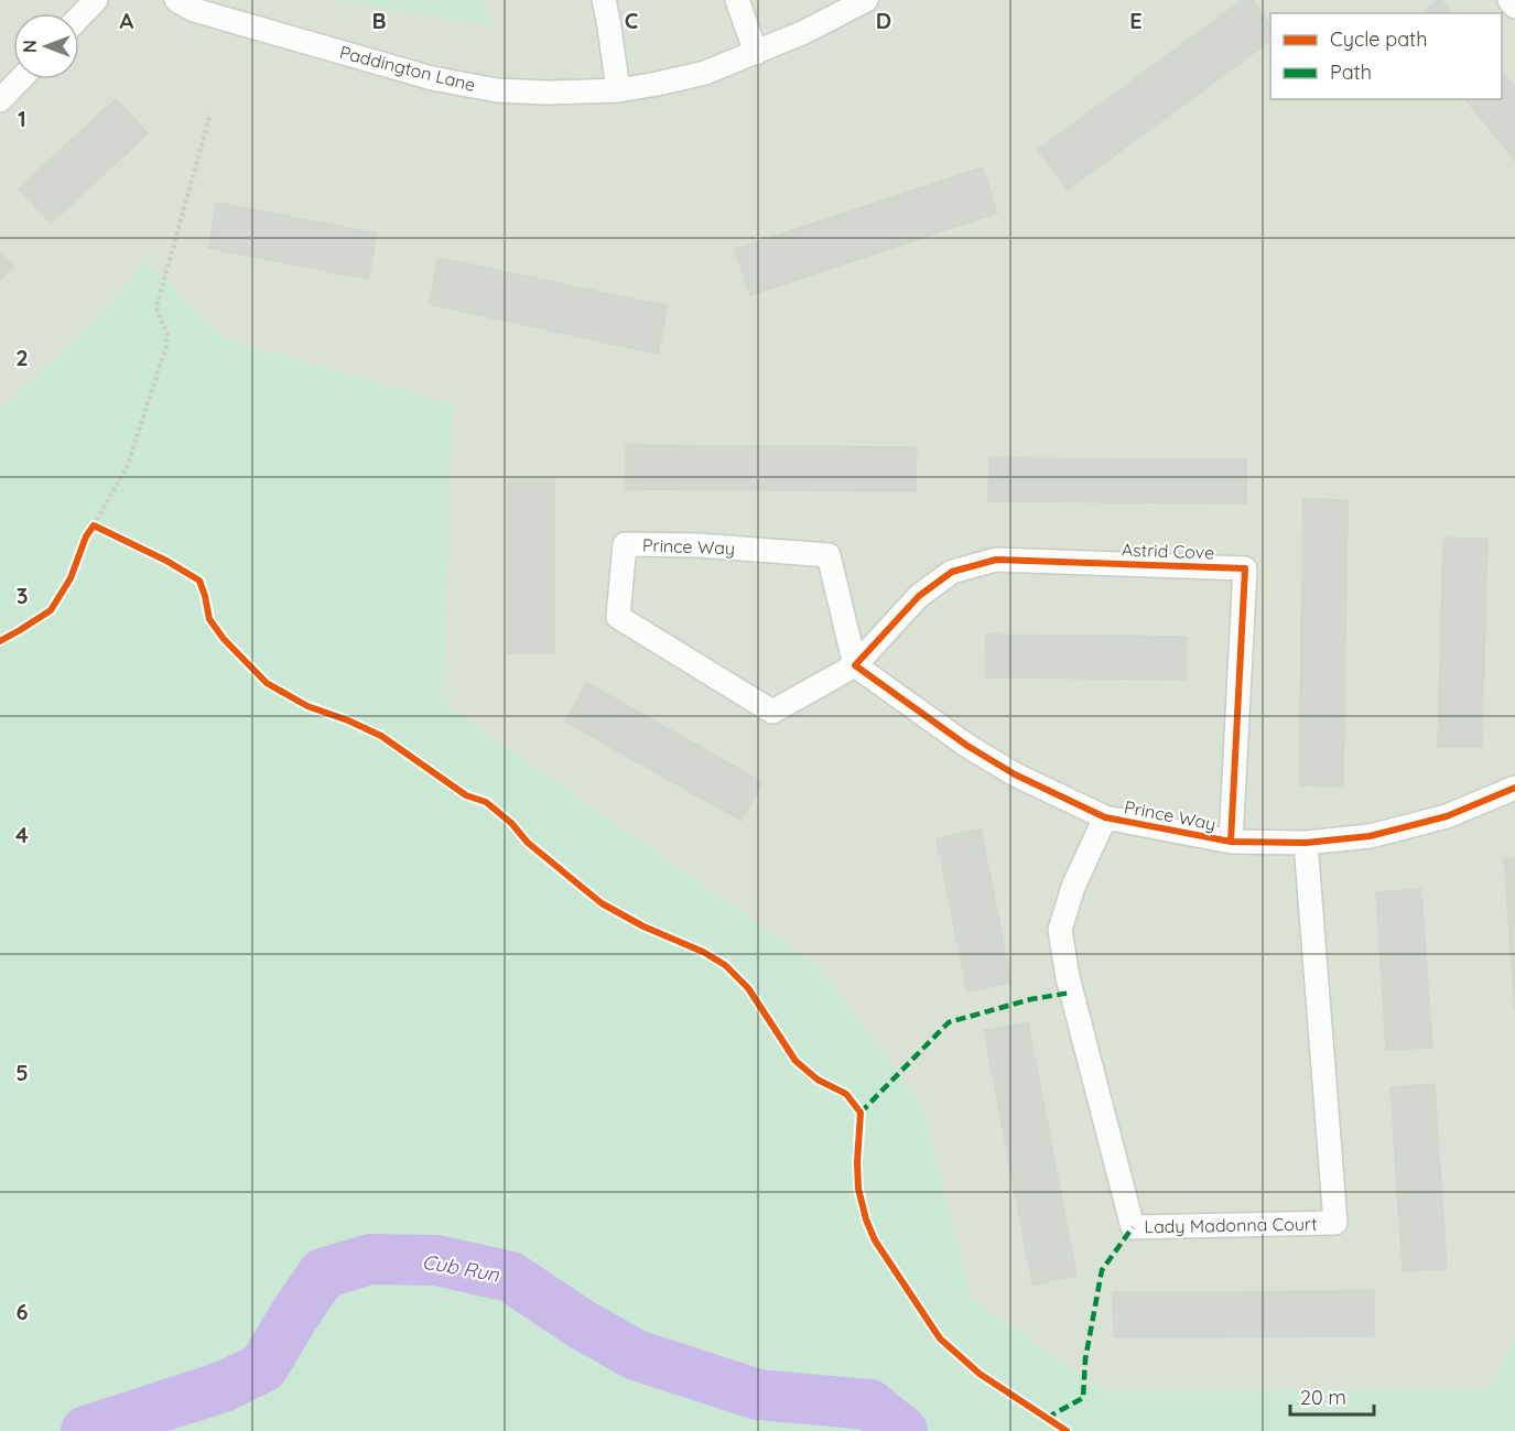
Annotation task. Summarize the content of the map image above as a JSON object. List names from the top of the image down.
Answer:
{
  "streets": {
    "street": [
      "Paddington Lane",
      "Prince Way",
      "Astrid Cove",
      "Lady Madonna Court"
    ]
  },
  "crossings": [
    ["Prince Way", "Astrid Cove"],
    ["Prince Way", "Lady Madonna Court"]
  ],
  "water": ["Cub Run"],
  "legend": ["Cycle path", "Path"],
  "scale_bar": "20 m",
  "north": "left",
  "grid": {
    "columns": [
      "A",
      "B",
      "C",
      "D",
      "E"
    ],
    "rows": [
      "1",
      "2",
      "3",
      "4",
      "5",
      "6"
    ]
  }
}
